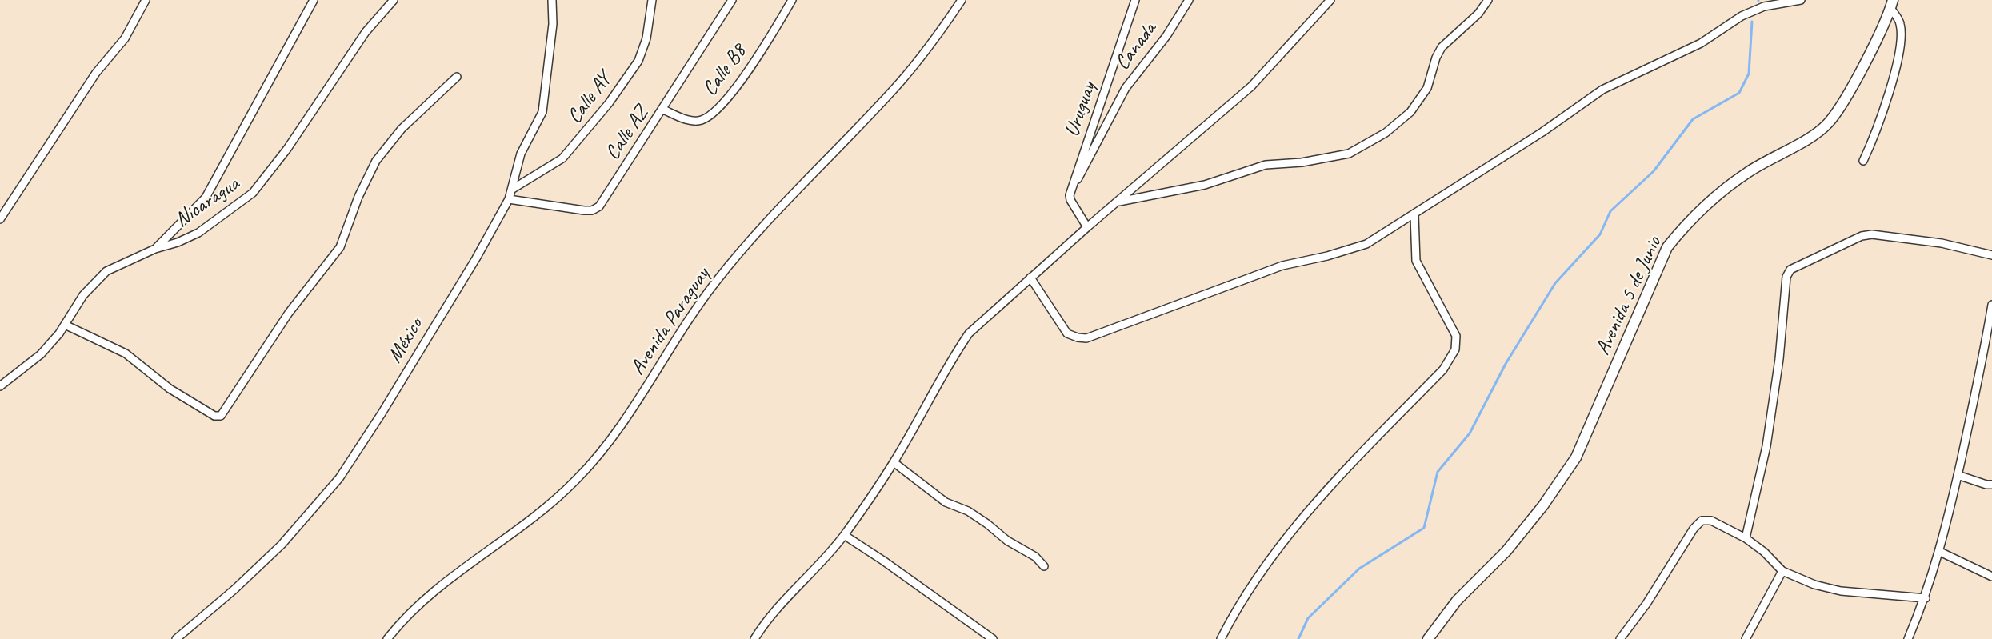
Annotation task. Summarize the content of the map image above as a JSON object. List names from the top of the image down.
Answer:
{
  "streets": {
    "main road": ["Avenida 5 de Junio"],
    "street": [
      "Canada",
      "Calle B8",
      "Calle AY",
      "Uruguay",
      "Calle AZ",
      "Nicaragua",
      "Avenida Paraguay",
      "México"
    ]
  },
  "crossings": [
    ["Canada", "Uruguay"],
    ["Calle B8", "Calle AZ"],
    ["Calle AY", "México"],
    ["Calle AZ", "México"]
  ]
}
